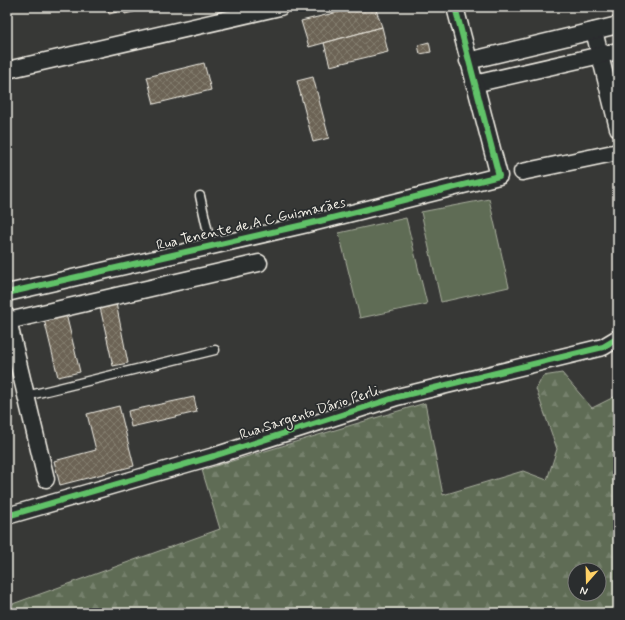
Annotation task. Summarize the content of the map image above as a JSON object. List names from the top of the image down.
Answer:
{
  "streets": {
    "street": ["Rua Tenente de A C Guimarães", "Rua Sargento Dário Perli"]
  },
  "north": "bottom"
}
